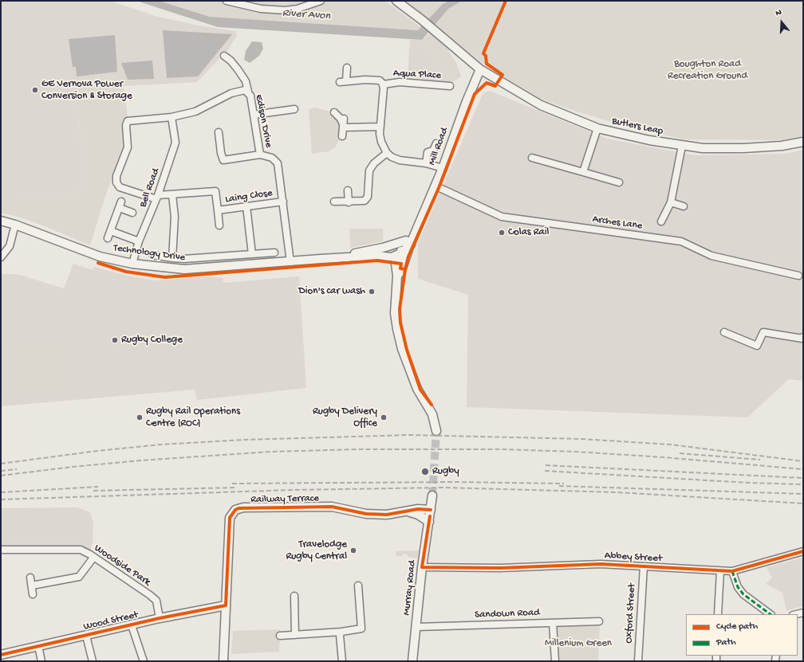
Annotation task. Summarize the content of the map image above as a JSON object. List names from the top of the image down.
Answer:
{
  "streets": {
    "street": [
      "Aqua Place",
      "Edison Drive",
      "Butlers Leap",
      "Mill Road",
      "Bell Road",
      "Laing Close",
      "Arches Lane",
      "Technology Drive",
      "Railway Terrace",
      "Abbey Street",
      "Woodside Park",
      "Murray Road",
      "Oxford Street",
      "Sandown Road",
      "Wood Street"
    ]
  },
  "crossings": [
    ["Edison Drive", "Bell Road"],
    ["Edison Drive", "Laing Close"],
    ["Edison Drive", "Technology Drive"],
    ["Butlers Leap", "Mill Road"],
    ["Mill Road", "Arches Lane"],
    ["Mill Road", "Technology Drive"],
    ["Bell Road", "Laing Close"],
    ["Bell Road", "Technology Drive"],
    ["Railway Terrace", "Murray Road"],
    ["Railway Terrace", "Wood Street"],
    ["Abbey Street", "Murray Road"],
    ["Abbey Street", "Oxford Street"],
    ["Woodside Park", "Wood Street"],
    ["Murray Road", "Sandown Road"]
  ],
  "water": ["River Avon"],
  "parks": ["Boughton Road Recreation Ground", "Millenium Green"],
  "places": [
    "GE Vernova Power Conversion & Storage",
    "Colas Rail",
    "Dion's car wash",
    "Rugby College",
    "Rugby Rail Operations Centre (ROC)",
    "Rugby Delivery Office",
    "Rugby",
    "Travelodge Rugby Central"
  ],
  "legend": ["Cycle path", "Path"],
  "north": "top"
}
